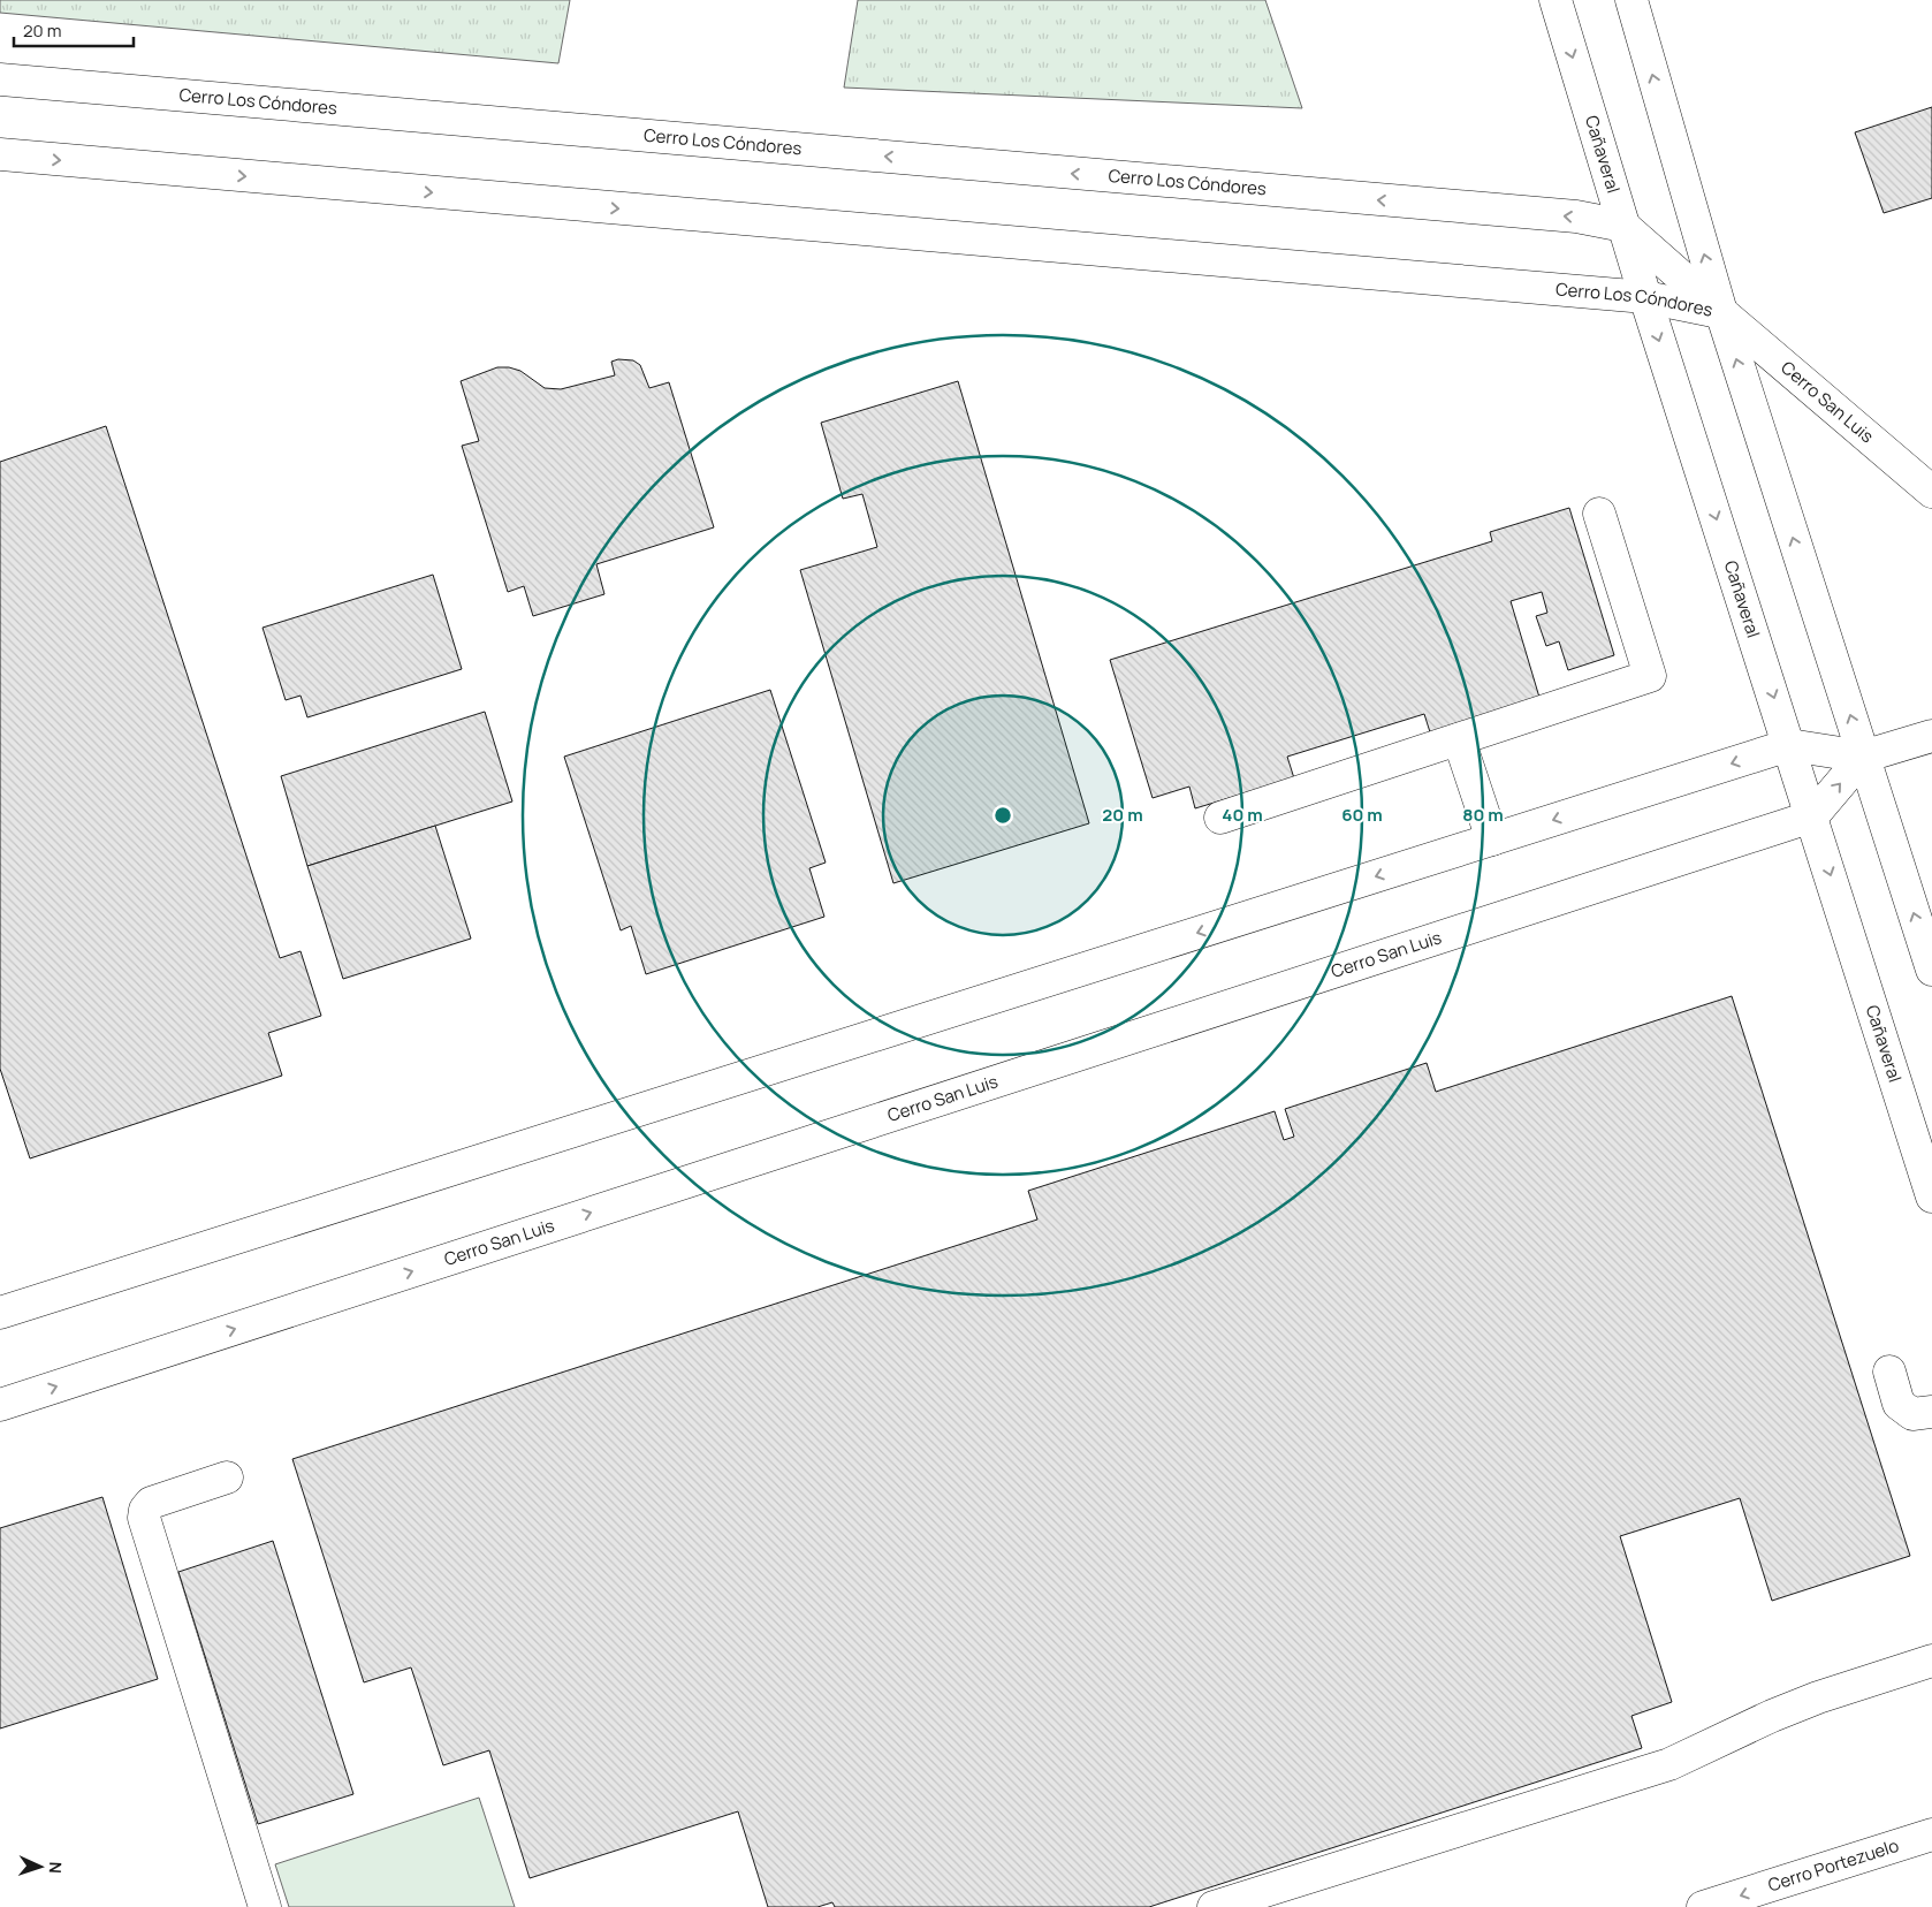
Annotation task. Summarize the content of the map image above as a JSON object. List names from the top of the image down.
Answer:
{
  "streets": {
    "street": [
      "Cerro Los Cóndores",
      "Cañaveral",
      "Cerro San Luis",
      "Cerro Portezuelo"
    ]
  },
  "crossings": [
    ["Cerro Los Cóndores", "Cañaveral"],
    ["Cerro Los Cóndores", "Cerro San Luis"],
    ["Cañaveral", "Cerro San Luis"]
  ],
  "scale_bar": "20 m",
  "north": "right",
  "rings": [
    "20 m",
    "40 m",
    "60 m",
    "80 m"
  ]
}
